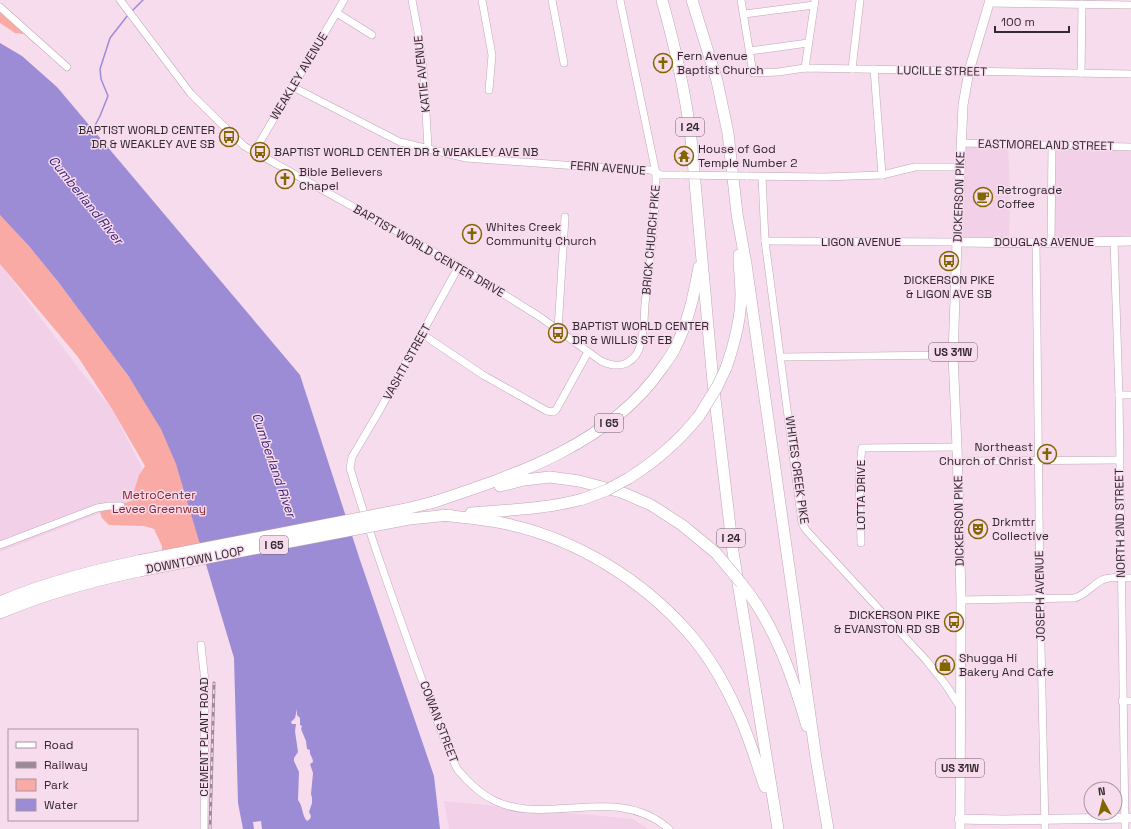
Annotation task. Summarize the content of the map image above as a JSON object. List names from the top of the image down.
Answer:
{
  "streets": {
    "highway": ["I 24", "I 65", "DOWNTOWN LOOP"],
    "main road": ["DICKERSON PIKE", "DOUGLAS AVENUE", "US 31W"],
    "street": [
      "LUCILLE STREET",
      "KATIE AVENUE",
      "WEAKLEY AVENUE",
      "EASTMORELAND STREET",
      "FERN AVENUE",
      "BRICK CHURCH PIKE",
      "LIGON AVENUE",
      "BAPTIST WORLD CENTER DRIVE",
      "VASHTI STREET",
      "WHITES CREEK PIKE",
      "LOTTA DRIVE",
      "NORTH 2ND STREET",
      "JOSEPH AVENUE",
      "COWAN STREET",
      "CEMENT PLANT ROAD"
    ]
  },
  "crossings": [
    ["LUCILLE STREET", "DICKERSON PIKE"],
    ["KATIE AVENUE", "FERN AVENUE"],
    ["WEAKLEY AVENUE", "FERN AVENUE"],
    ["WEAKLEY AVENUE", "BAPTIST WORLD CENTER DRIVE"],
    ["I 24", "I 65"],
    ["EASTMORELAND STREET", "DICKERSON PIKE"],
    ["FERN AVENUE", "DICKERSON PIKE"],
    ["FERN AVENUE", "BRICK CHURCH PIKE"],
    ["FERN AVENUE", "WHITES CREEK PIKE"],
    ["DICKERSON PIKE", "LIGON AVENUE"],
    ["DICKERSON PIKE", "DOUGLAS AVENUE"],
    ["DICKERSON PIKE", "WHITES CREEK PIKE"],
    ["DICKERSON PIKE", "LOTTA DRIVE"],
    ["BRICK CHURCH PIKE", "BAPTIST WORLD CENTER DRIVE"],
    ["LIGON AVENUE", "DOUGLAS AVENUE"],
    ["LIGON AVENUE", "WHITES CREEK PIKE"],
    ["DOUGLAS AVENUE", "NORTH 2ND STREET"],
    ["DOUGLAS AVENUE", "JOSEPH AVENUE"],
    ["BAPTIST WORLD CENTER DRIVE", "VASHTI STREET"],
    ["VASHTI STREET", "COWAN STREET"],
    ["I 65", "DOWNTOWN LOOP"]
  ],
  "water": ["Cumberland River"],
  "parks": ["MetroCenter Levee Greenway"],
  "places": {
    "church": [
      "Fern Avenue Baptist Church",
      "Bible Believers Chapel",
      "Whites Creek Community Church",
      "Northeast Church of Christ"
    ],
    "bus stop": [
      "BAPTIST WORLD CENTER DR & WEAKLEY AVE SB",
      "BAPTIST WORLD CENTER DR & WEAKLEY AVE NB",
      "DICKERSON PIKE & LIGON AVE SB",
      "BAPTIST WORLD CENTER DR & WILLIS ST EB",
      "DICKERSON PIKE & EVANSTON RD SB"
    ],
    "temple": ["House of God Temple Number 2"],
    "cafe": ["Retrograde Coffee"],
    "theatre": ["Drkmttr Collective"],
    "shop": ["Shugga Hi Bakery And Cafe"]
  },
  "legend": [
    "Road",
    "Railway",
    "Park",
    "Water"
  ],
  "scale_bar": "100 m",
  "north": "top"
}
